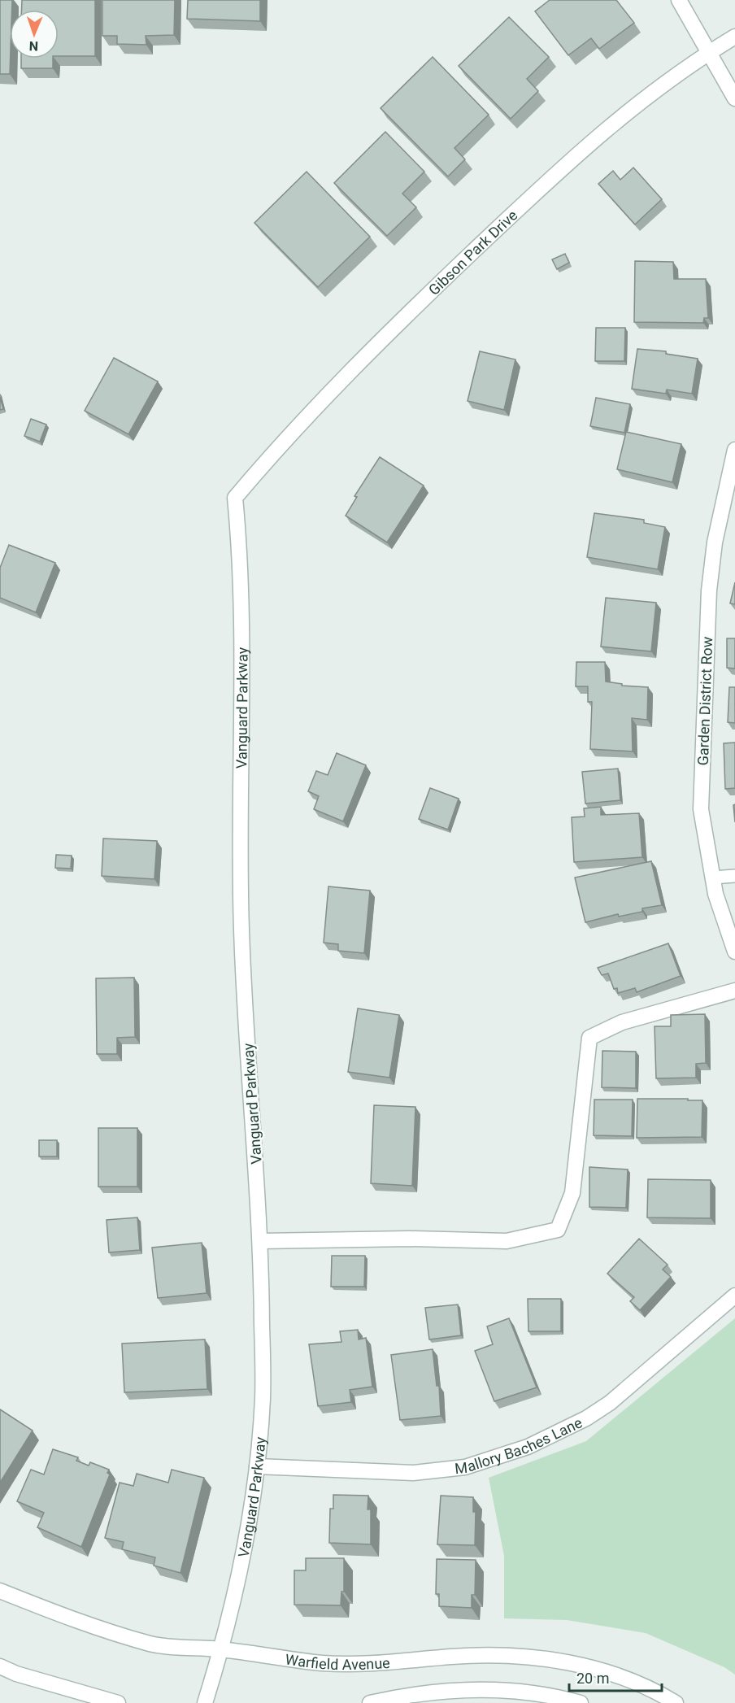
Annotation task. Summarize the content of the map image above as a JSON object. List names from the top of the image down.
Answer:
{
  "streets": {
    "street": [
      "Gibson Park Drive",
      "Garden District Row",
      "Vanguard Parkway",
      "Mallory Baches Lane",
      "Warfield Avenue"
    ]
  },
  "crossings": [
    ["Gibson Park Drive", "Vanguard Parkway"],
    ["Vanguard Parkway", "Mallory Baches Lane"],
    ["Vanguard Parkway", "Warfield Avenue"]
  ],
  "scale_bar": "20 m",
  "north": "bottom"
}
